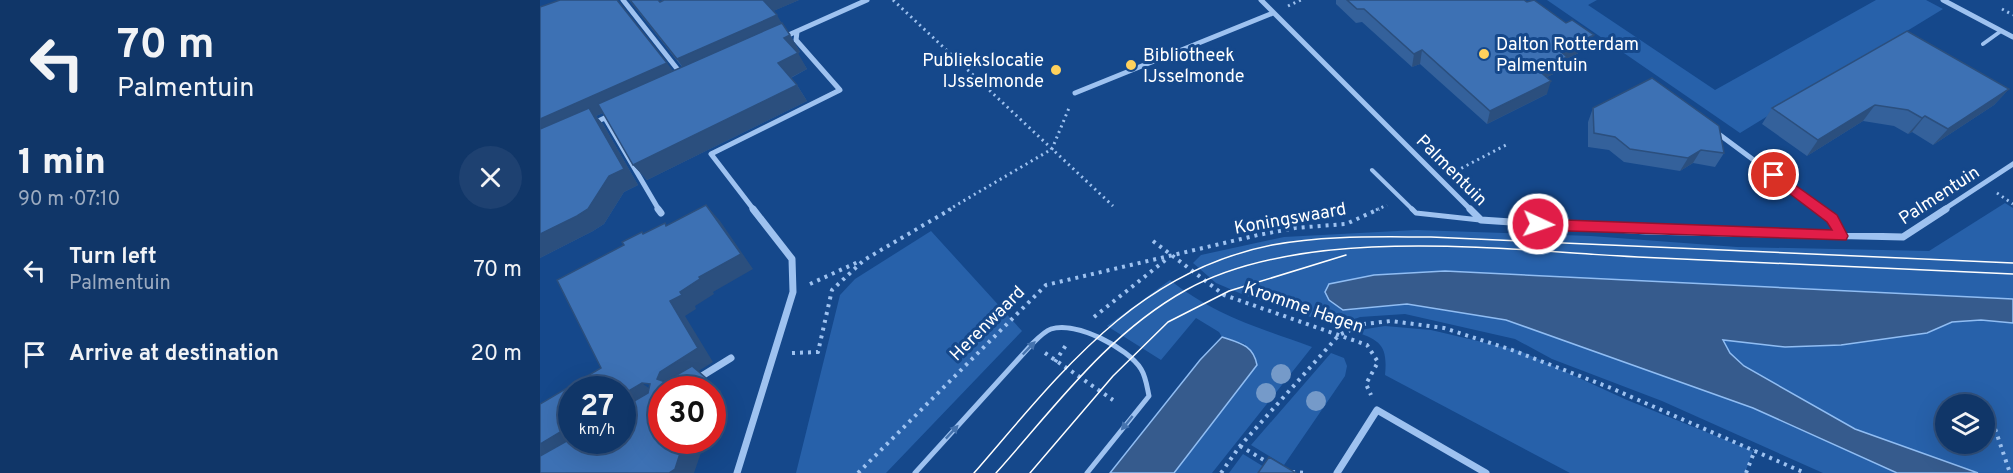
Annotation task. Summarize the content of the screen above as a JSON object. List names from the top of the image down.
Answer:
{
  "streets": {
    "street": ["Palmentuin"],
    "path": ["Koningswaard", "Kromme Hagen", "Herenwaard"]
  },
  "crossings": [
    ["Koningswaard", "Kromme Hagen"],
    ["Koningswaard", "Herenwaard"],
    ["Kromme Hagen", "Herenwaard"]
  ],
  "places": ["Dalton Rotterdam Palmentuin", "Bibliotheek IJsselmonde", "Publiekslocatie IJsselmonde"],
  "page": {
    "turn": ["70 m", "Palmentuin"],
    "heading": ["1 min", "90 m · 07:10"],
    "list": [
      {
        "name": "Turn left",
        "note": "Palmentuin",
        "value": "70 m"
      },
      {
        "name": "Arrive at destination",
        "value": "20 m"
      }
    ],
    "speed": "27 km/h",
    "limit": "30"
  }
}
